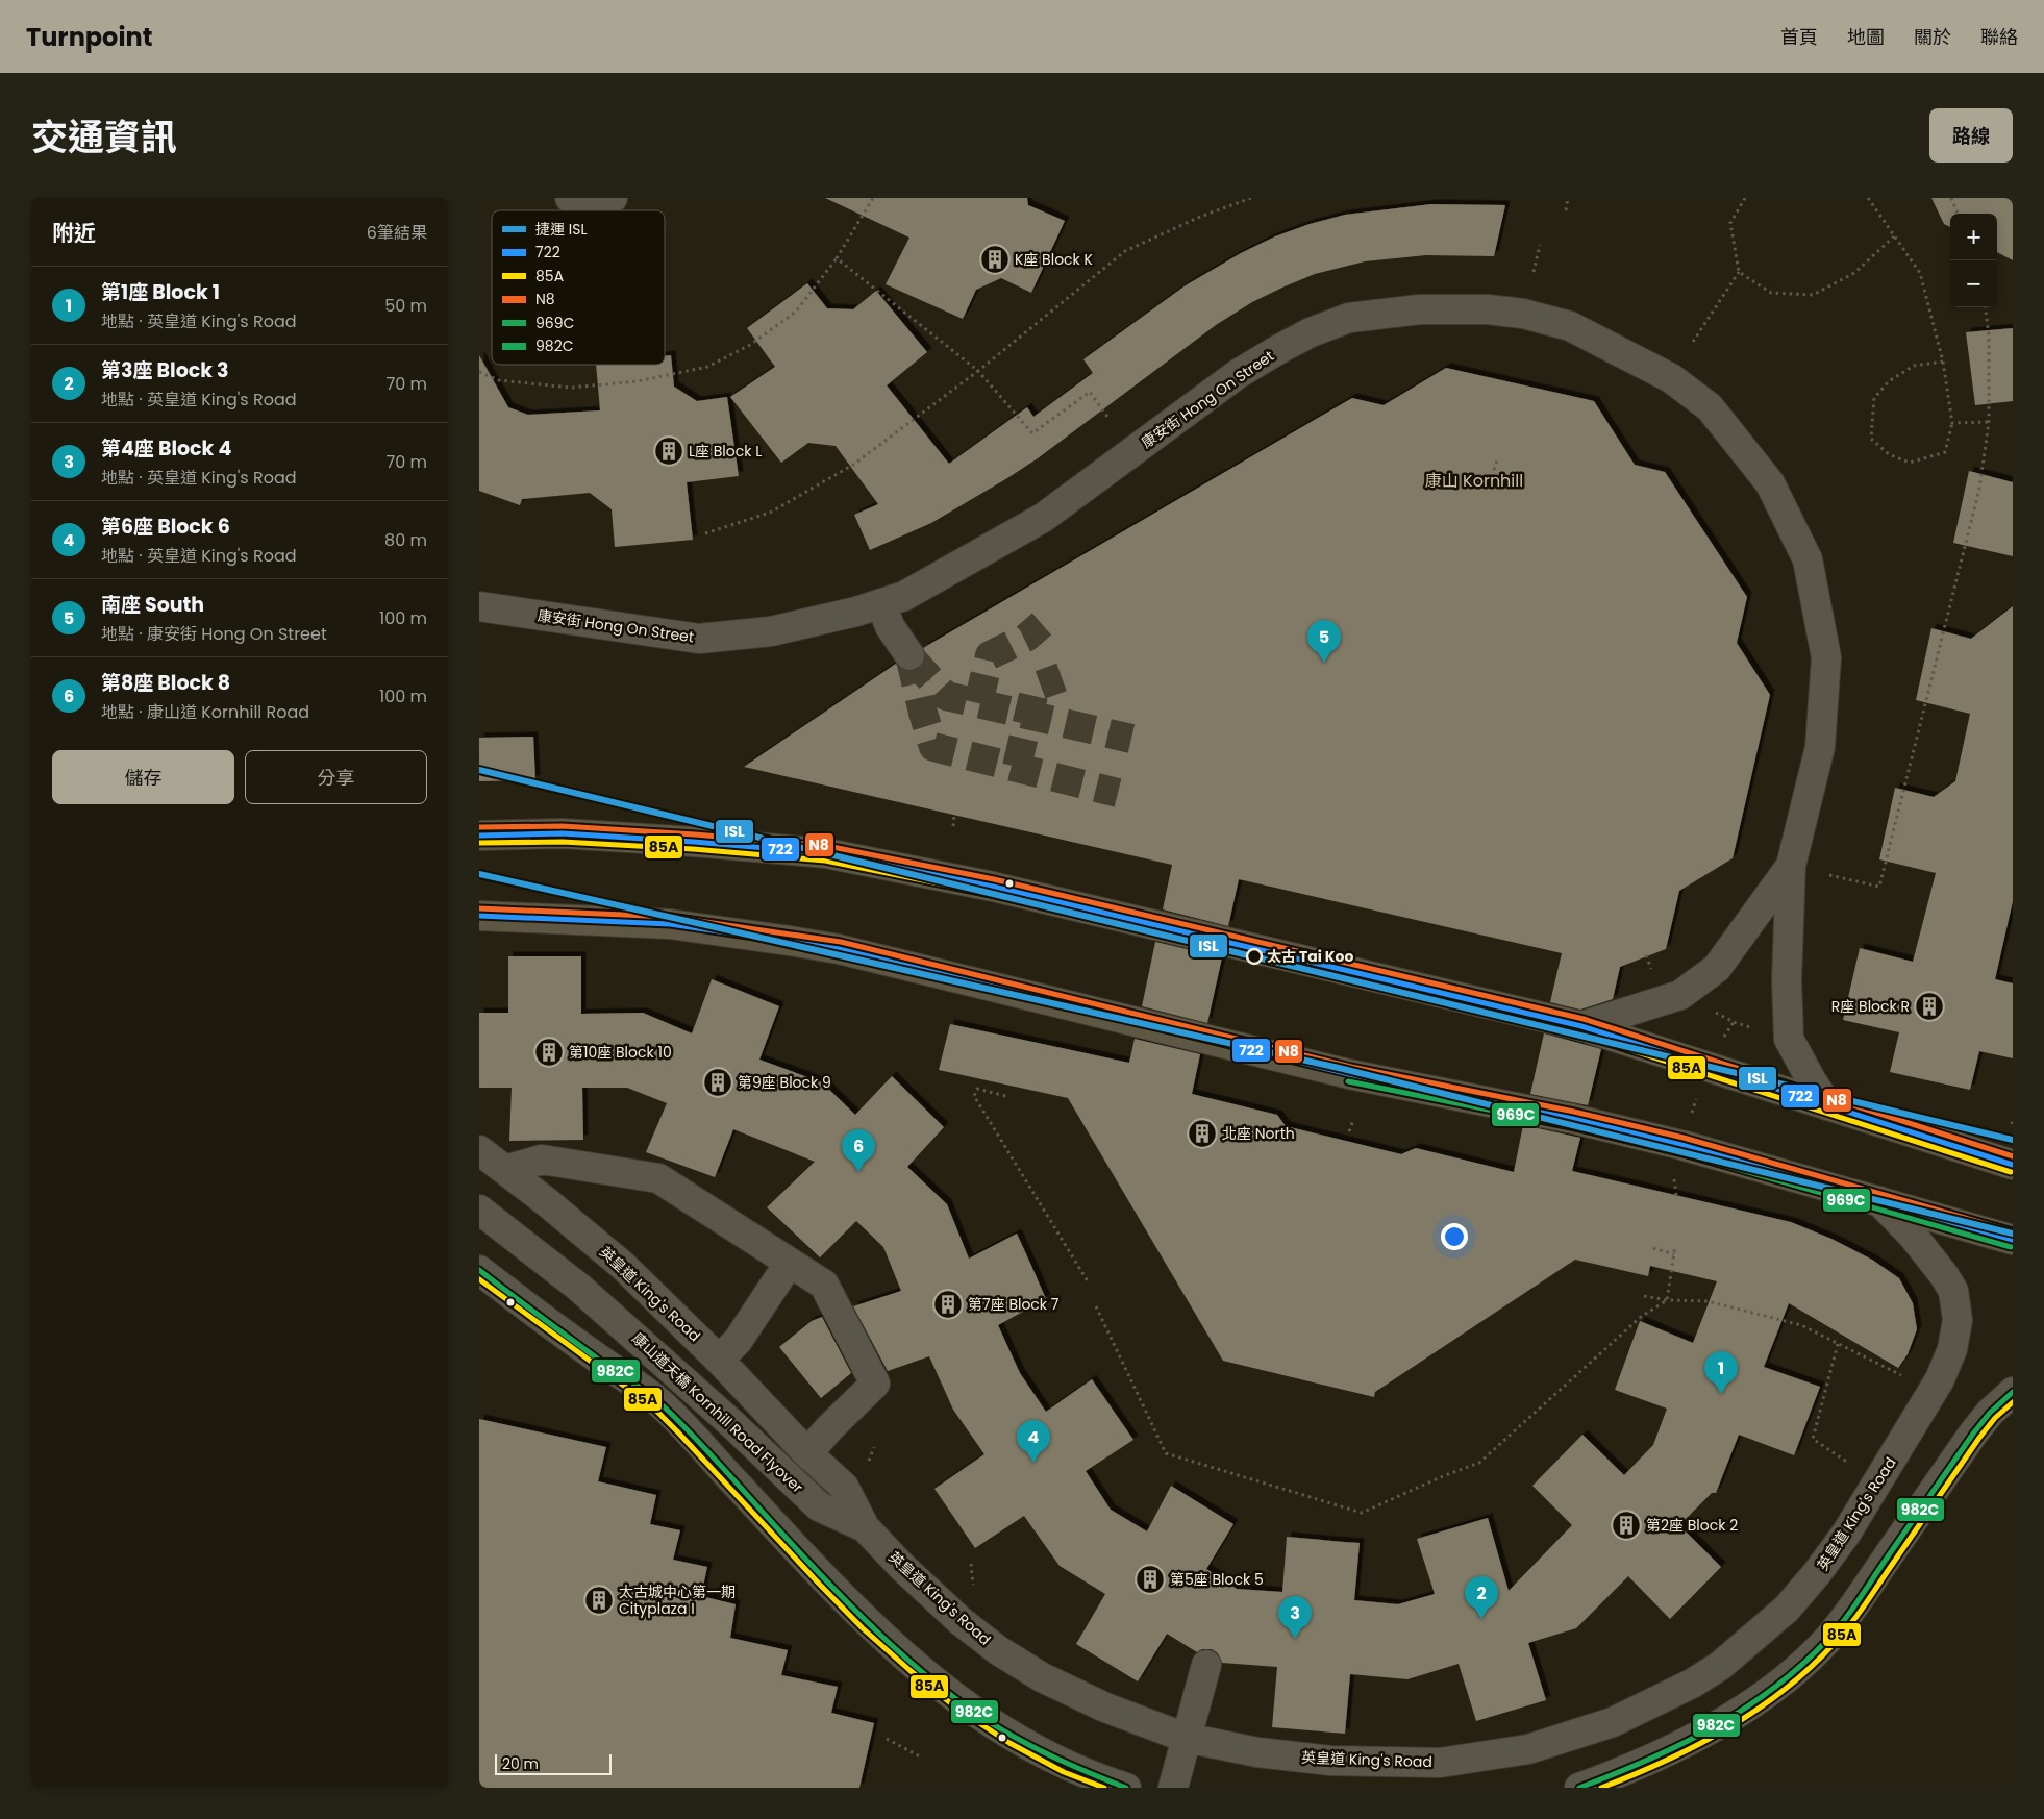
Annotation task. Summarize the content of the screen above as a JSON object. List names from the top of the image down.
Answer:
{
  "streets": {
    "street": ["康安街 Hong On Street", "英皇道 King's Road", "康山道天橋 Kornhill Road Flyover"]
  },
  "crossings": [
    ["英皇道 King's Road", "康山道天橋 Kornhill Road Flyover"]
  ],
  "districts": ["康山 Kornhill"],
  "places": {
    "building": [
      "K座 Block K",
      "L座 Block L",
      "R座 Block R",
      "第10座 Block 10",
      "第9座 Block 9",
      "北座 North",
      "第7座 Block 7",
      "第2座 Block 2",
      "第5座 Block 5",
      "太古城中心第一期 Cityplaza I"
    ],
    "other": ["太古 Tai Koo"]
  },
  "lines": [
    "metro line ISL",
    "transit line N8",
    "transit line 722",
    "transit line 85A",
    "transit line 969C",
    "transit line 982C"
  ],
  "legend": [
    "捷運 ISL",
    "722",
    "85A",
    "N8",
    "969C",
    "982C"
  ],
  "scale_bar": "20 m",
  "page": {
    "header": "Turnpoint",
    "nav": [
      "首頁",
      "地圖",
      "關於",
      "聯絡"
    ],
    "title": "交通資訊",
    "buttons": [
      "路線",
      ["儲存", "分享"]
    ],
    "heading": ["附近", "6筆結果"],
    "map_buttons": ["+", "−"],
    "list": [
      {
        "mark": "1",
        "name": "第1座 Block 1",
        "note": "地點 · 英皇道 King's Road",
        "value": "50 m"
      },
      {
        "mark": "2",
        "name": "第3座 Block 3",
        "note": "地點 · 英皇道 King's Road",
        "value": "70 m"
      },
      {
        "mark": "3",
        "name": "第4座 Block 4",
        "note": "地點 · 英皇道 King's Road",
        "value": "70 m"
      },
      {
        "mark": "4",
        "name": "第6座 Block 6",
        "note": "地點 · 英皇道 King's Road",
        "value": "80 m"
      },
      {
        "mark": "5",
        "name": "南座 South",
        "note": "地點 · 康安街 Hong On Street",
        "value": "100 m"
      },
      {
        "mark": "6",
        "name": "第8座 Block 8",
        "note": "地點 · 康山道 Kornhill Road",
        "value": "100 m"
      }
    ],
    "pins": [
      "5",
      "6",
      "1",
      "4",
      "2",
      "3"
    ],
    "scale": "20 m"
  }
}
